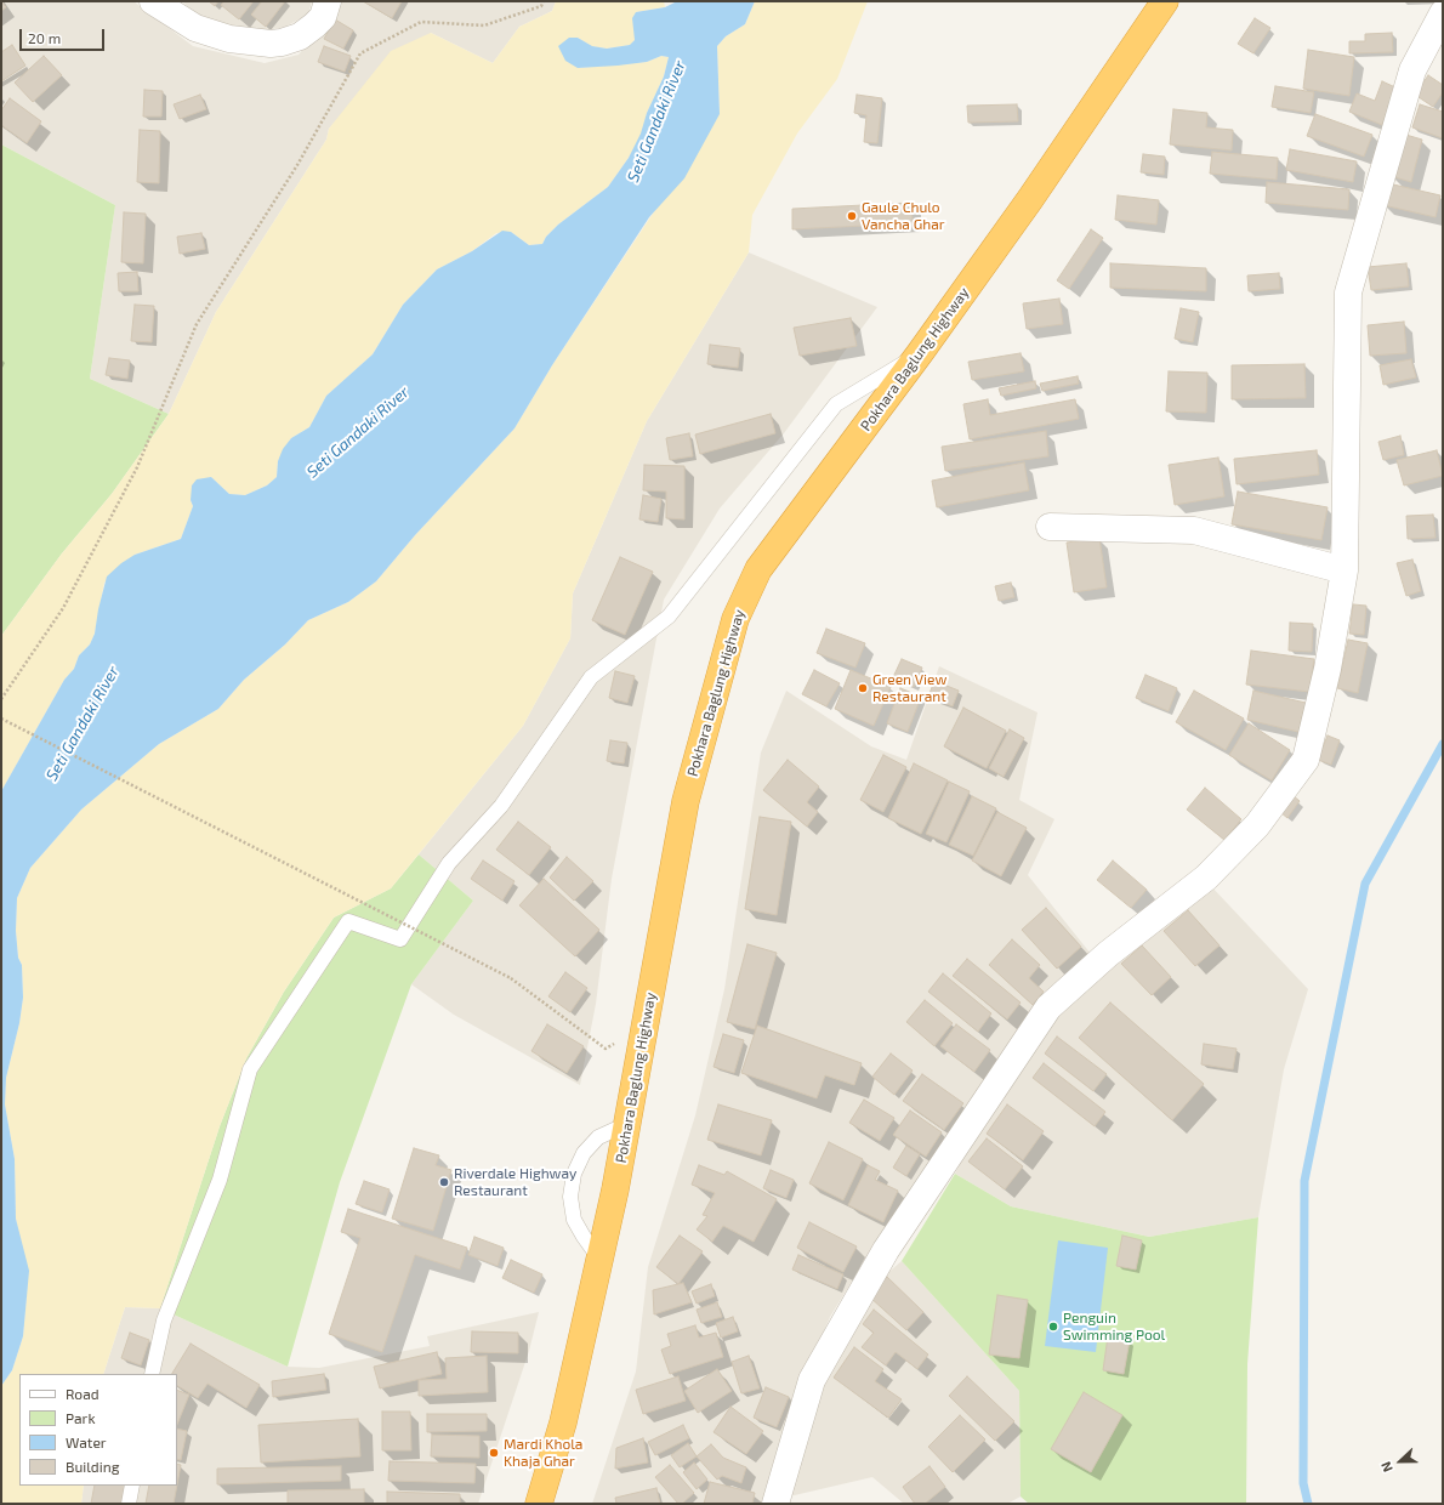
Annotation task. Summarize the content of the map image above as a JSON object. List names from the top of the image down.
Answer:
{
  "streets": {
    "highway": ["Pokhara Baglung Highway"]
  },
  "water": ["Seti Gandaki River"],
  "places": [
    "Gaule Chulo Vancha Ghar",
    "Green View Restaurant",
    "Riverdale Highway Restaurant",
    "Penguin Swimming Pool",
    "Mardi Khola Khaja Ghar"
  ],
  "legend": [
    "Road",
    "Park",
    "Water",
    "Building"
  ],
  "scale_bar": "20 m",
  "north": "left"
}
